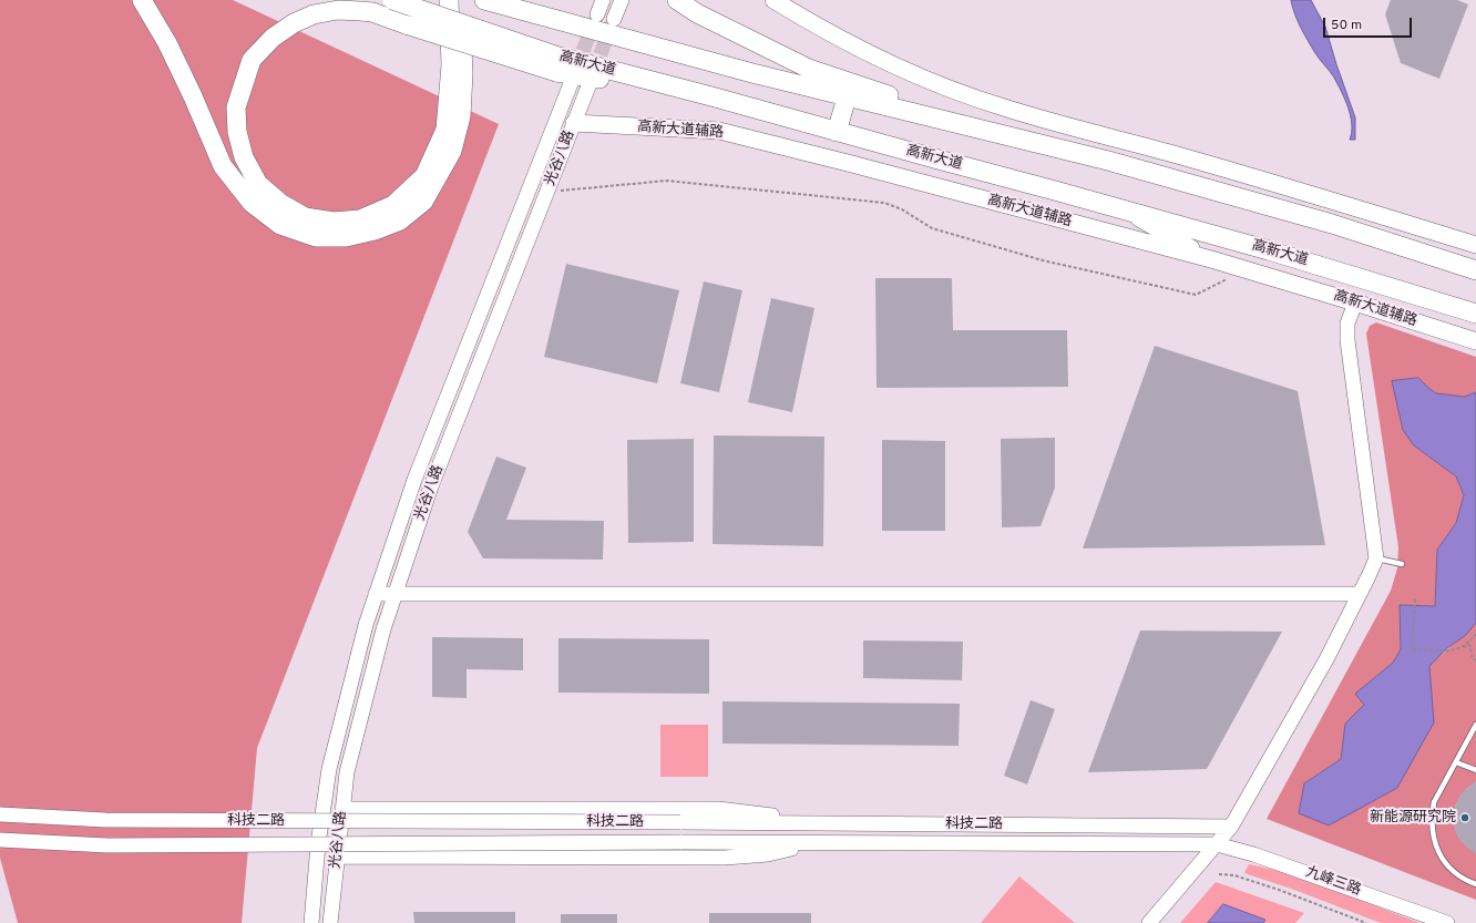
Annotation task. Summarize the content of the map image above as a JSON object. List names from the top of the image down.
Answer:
{
  "streets": {
    "highway": ["高新大道"],
    "main road": ["高新大道辅路"],
    "street": ["光谷八路", "科技二路", "九峰三路"]
  },
  "crossings": [
    ["高新大道", "光谷八路"],
    ["高新大道辅路", "光谷八路"],
    ["科技二路", "九峰三路"]
  ],
  "places": ["新能源研究院"],
  "scale_bar": "50 m"
}
